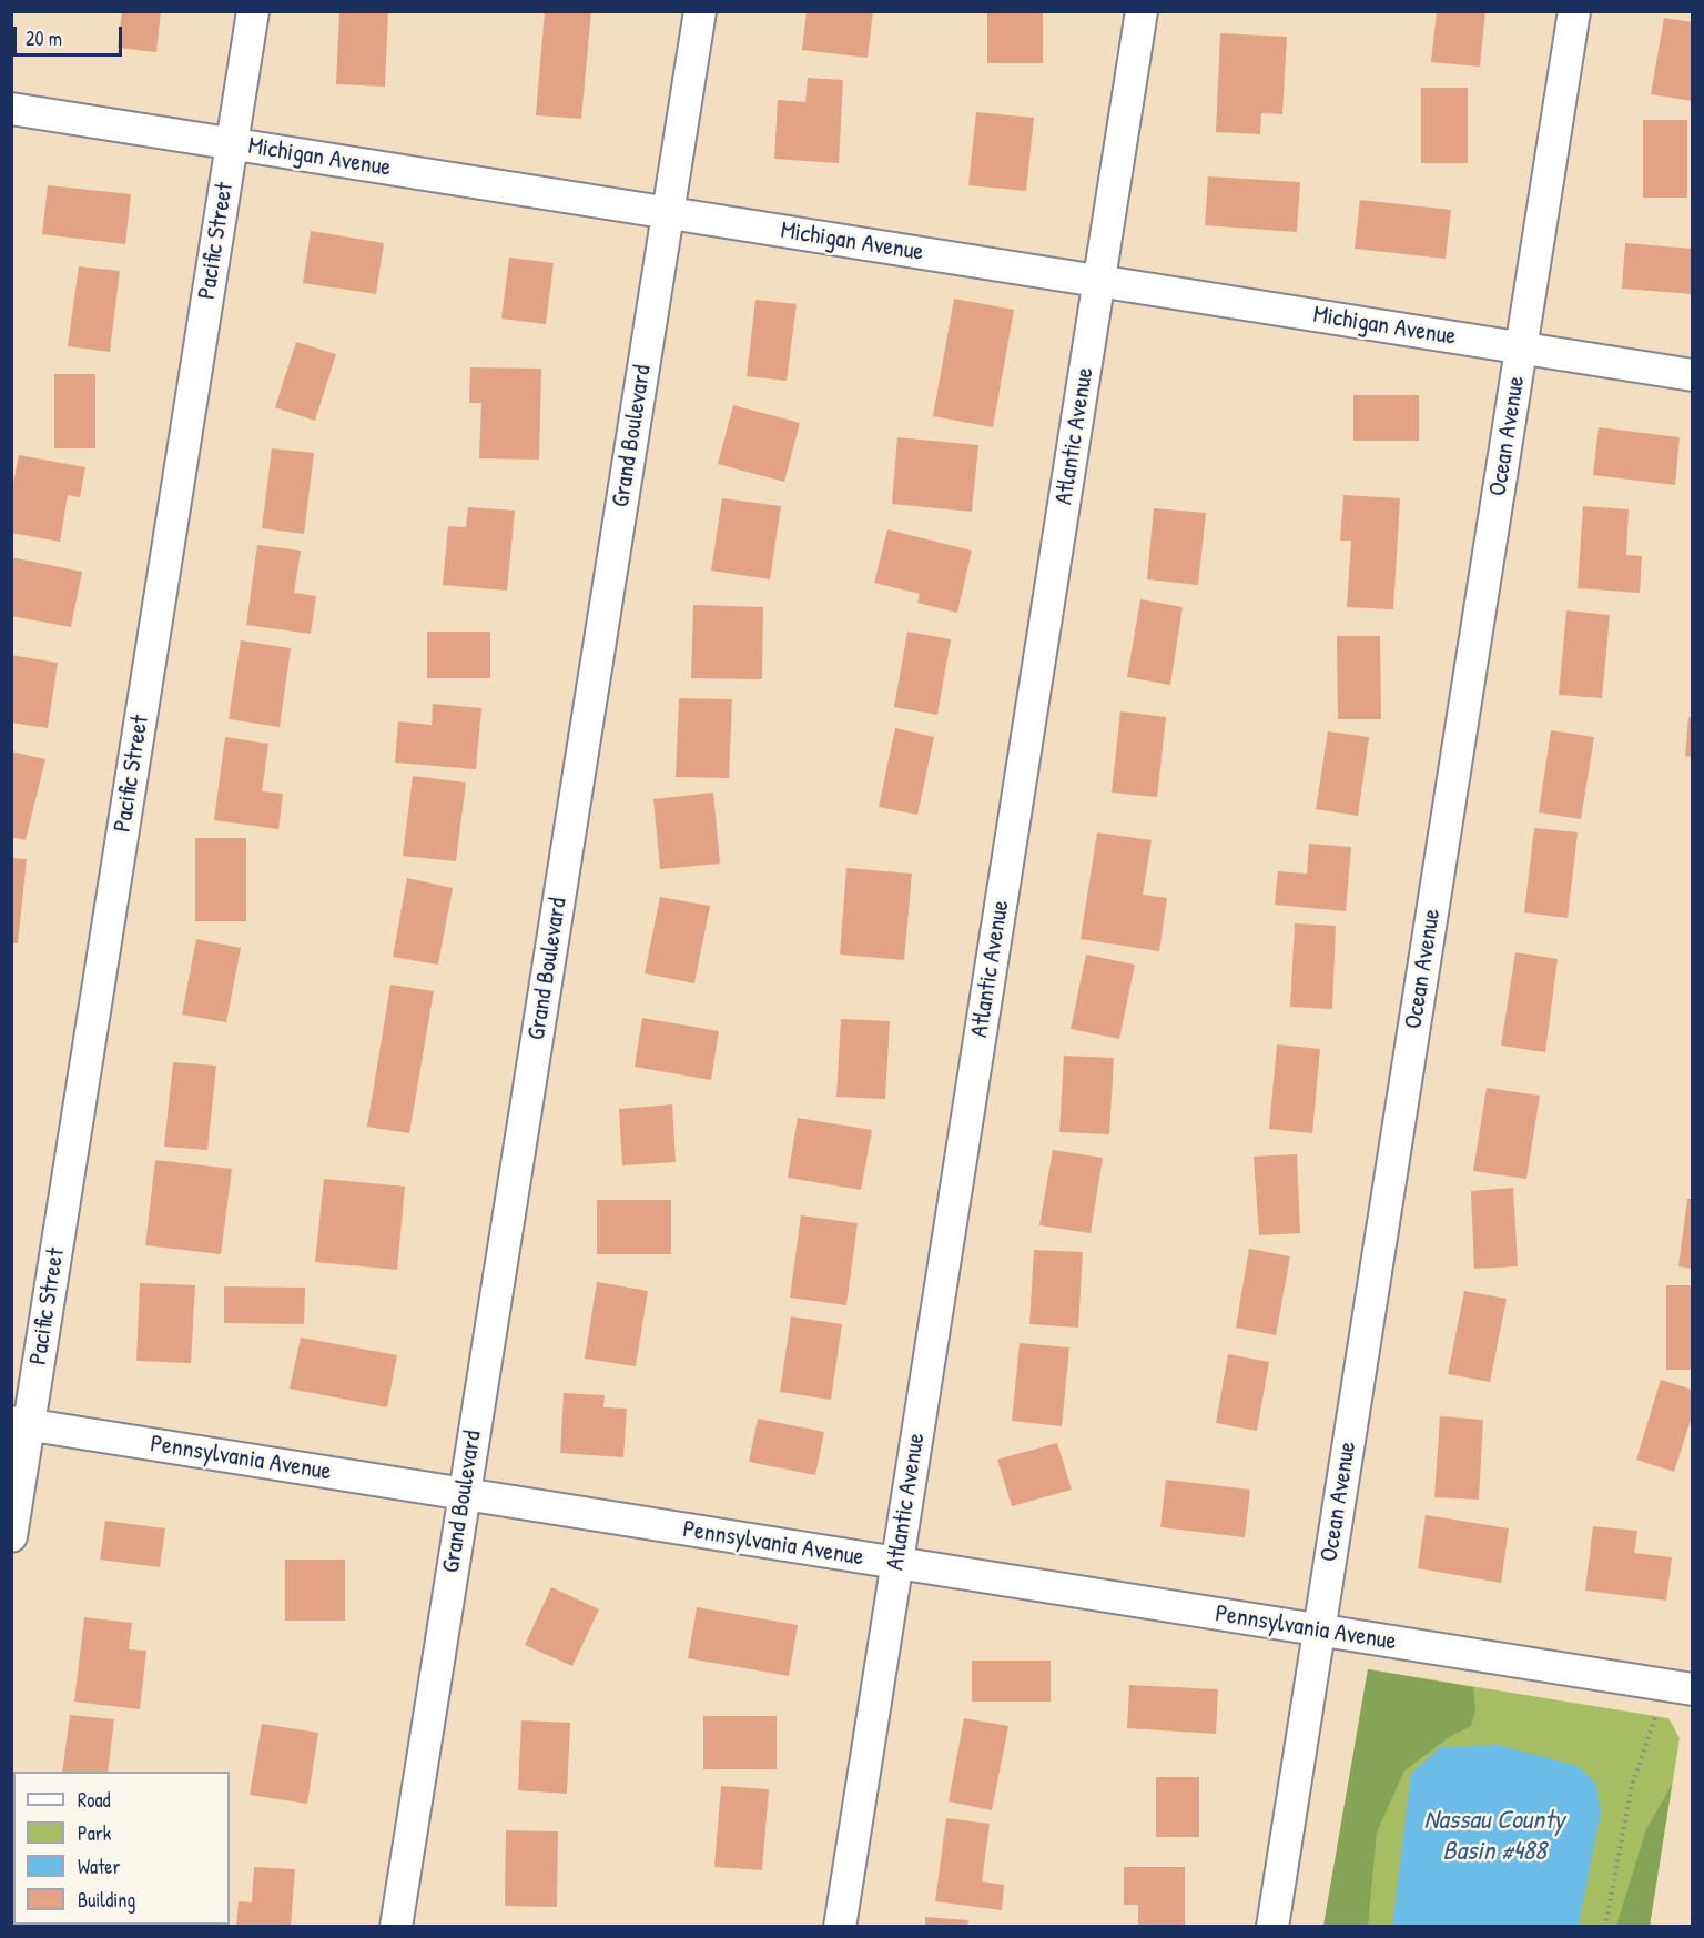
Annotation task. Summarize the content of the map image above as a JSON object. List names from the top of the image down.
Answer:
{
  "streets": {
    "street": [
      "Michigan Avenue",
      "Pacific Street",
      "Grand Boulevard",
      "Atlantic Avenue",
      "Ocean Avenue",
      "Pennsylvania Avenue"
    ]
  },
  "crossings": [
    ["Michigan Avenue", "Pacific Street"],
    ["Michigan Avenue", "Grand Boulevard"],
    ["Michigan Avenue", "Atlantic Avenue"],
    ["Michigan Avenue", "Ocean Avenue"],
    ["Pacific Street", "Pennsylvania Avenue"],
    ["Grand Boulevard", "Pennsylvania Avenue"],
    ["Atlantic Avenue", "Pennsylvania Avenue"],
    ["Ocean Avenue", "Pennsylvania Avenue"]
  ],
  "water": ["Nassau County Basin #488"],
  "legend": [
    "Road",
    "Park",
    "Water",
    "Building"
  ],
  "scale_bar": "20 m"
}
